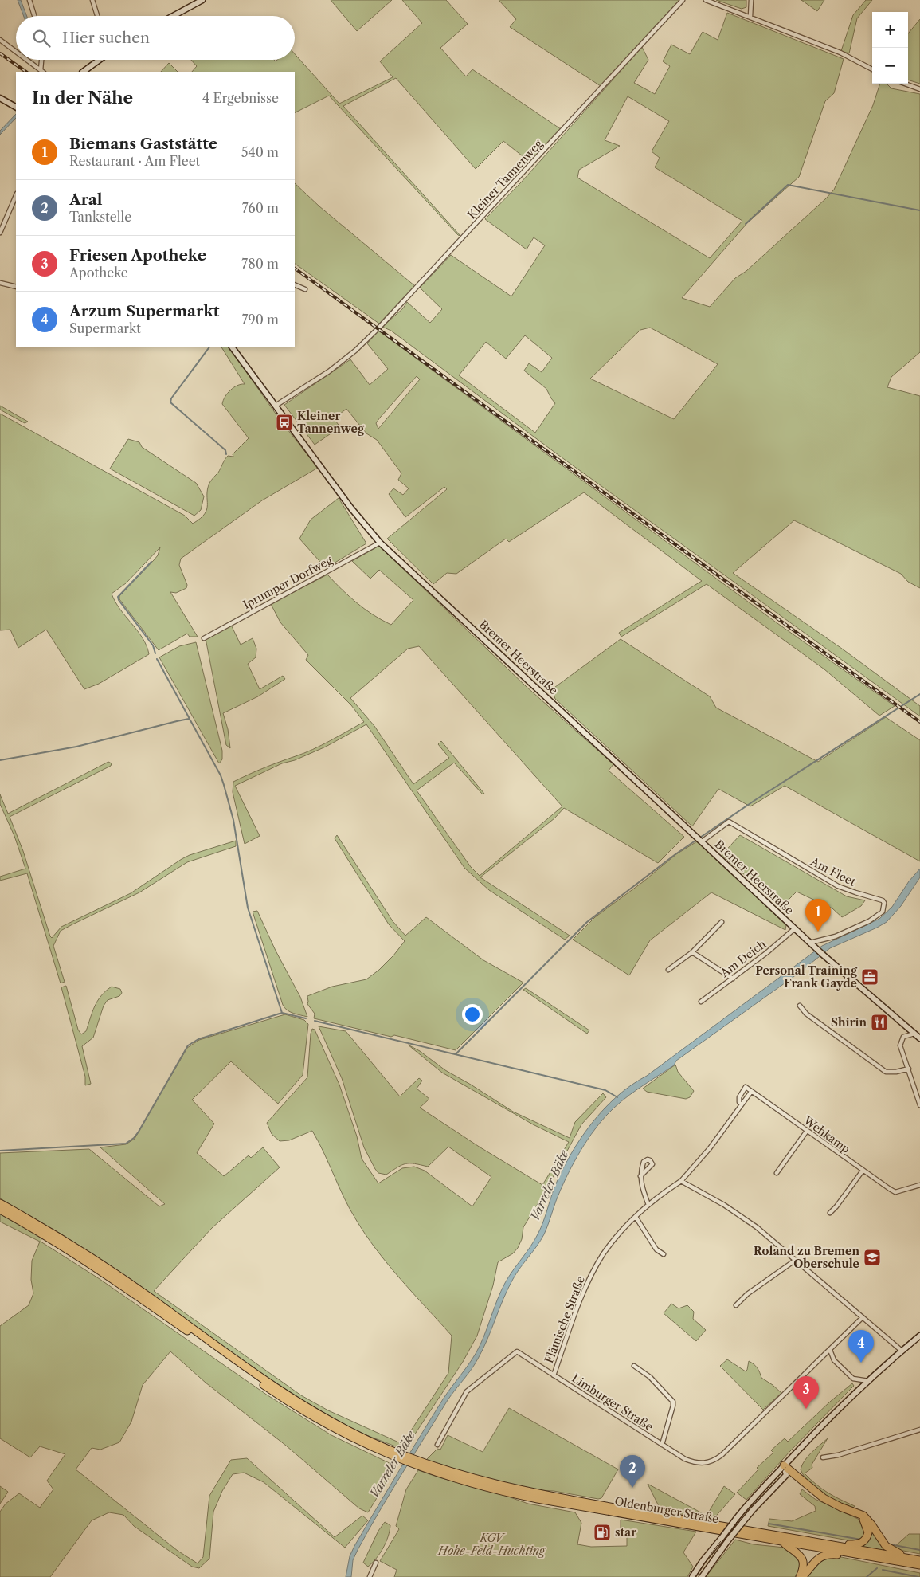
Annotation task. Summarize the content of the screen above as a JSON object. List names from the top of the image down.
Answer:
{
  "streets": {
    "highway": ["Oldenburger Straße"],
    "main road": ["Bremer Heerstraße"],
    "street": [
      "Kleiner Tannenweg",
      "Iprumper Dorfweg",
      "Am Fleet",
      "Am Deich",
      "Wehkamp",
      "Flämische Straße",
      "Limburger Straße"
    ]
  },
  "crossings": [
    ["Kleiner Tannenweg", "Bremer Heerstraße"],
    ["Iprumper Dorfweg", "Bremer Heerstraße"],
    ["Bremer Heerstraße", "Am Fleet"],
    ["Bremer Heerstraße", "Am Deich"],
    ["Wehkamp", "Flämische Straße"],
    ["Flämische Straße", "Limburger Straße"]
  ],
  "water": ["Varreler Bäke"],
  "parks": ["KGV Hohe-Feld-Huchting"],
  "places": {
    "bus stop": ["Kleiner Tannenweg"],
    "office": ["Personal Training Frank Gayde"],
    "restaurant": ["Shirin"],
    "school or university": ["Roland zu Bremen Oberschule"],
    "fuel station": ["star"]
  },
  "page": {
    "map_buttons": ["+", "−"],
    "search": "Hier suchen",
    "heading": ["In der Nähe", "4 Ergebnisse"],
    "list": [
      {
        "mark": "1",
        "name": "Biemans Gaststätte",
        "note": "Restaurant · Am Fleet",
        "value": "540 m"
      },
      {
        "mark": "2",
        "name": "Aral",
        "note": "Tankstelle",
        "value": "760 m"
      },
      {
        "mark": "3",
        "name": "Friesen Apotheke",
        "note": "Apotheke",
        "value": "780 m"
      },
      {
        "mark": "4",
        "name": "Arzum Supermarkt",
        "note": "Supermarkt",
        "value": "790 m"
      }
    ],
    "pins": [
      "1",
      "4",
      "3",
      "2"
    ]
  }
}
